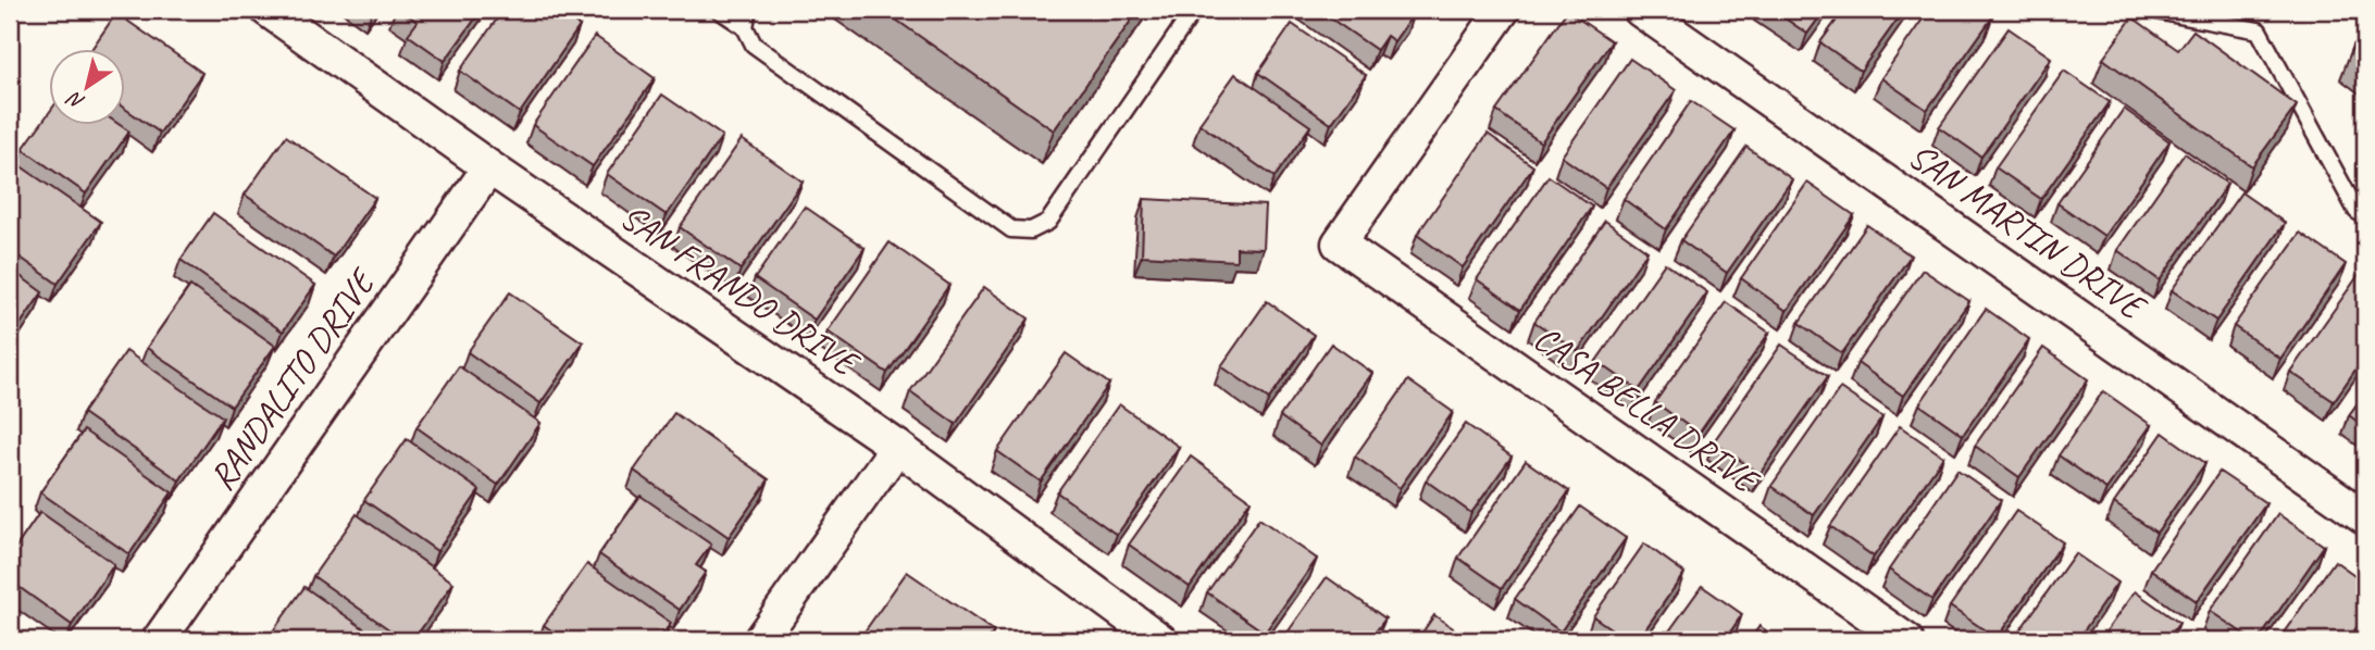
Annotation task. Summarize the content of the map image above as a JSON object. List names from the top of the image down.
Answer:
{
  "streets": {
    "street": [
      "SAN MARTIN DRIVE",
      "SAN FRANDO DRIVE",
      "RANDALITO DRIVE",
      "CASA BELLA DRIVE"
    ]
  },
  "crossings": [
    ["SAN FRANDO DRIVE", "RANDALITO DRIVE"]
  ],
  "north": "bottom left"
}
